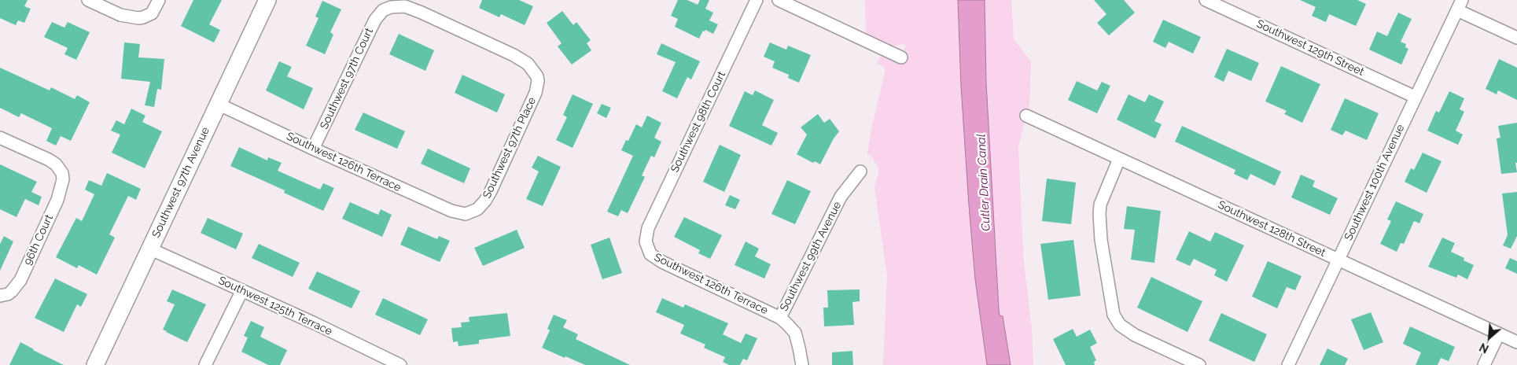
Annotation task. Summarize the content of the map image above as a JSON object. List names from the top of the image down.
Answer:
{
  "streets": {
    "street": [
      "Southwest 129th Street",
      "Southwest 97th Court",
      "Southwest 98th Court",
      "Southwest 97th Place",
      "Southwest 126th Terrace",
      "Southwest 97th Avenue",
      "Southwest 100th Avenue",
      "Southwest 128th Street",
      "96th Court",
      "Southwest 99th Avenue",
      "Southwest 125th Terrace"
    ]
  },
  "crossings": [
    ["Southwest 129th Street", "Southwest 100th Avenue"],
    ["Southwest 97th Court", "Southwest 97th Place"],
    ["Southwest 97th Court", "Southwest 126th Terrace"],
    ["Southwest 98th Court", "Southwest 126th Terrace"],
    ["Southwest 97th Place", "Southwest 126th Terrace"],
    ["Southwest 126th Terrace", "Southwest 97th Avenue"],
    ["Southwest 126th Terrace", "Southwest 99th Avenue"],
    ["Southwest 97th Avenue", "Southwest 125th Terrace"],
    ["Southwest 100th Avenue", "Southwest 128th Street"]
  ],
  "water": ["Cutler Drain Canal"],
  "north": "bottom left"
}
